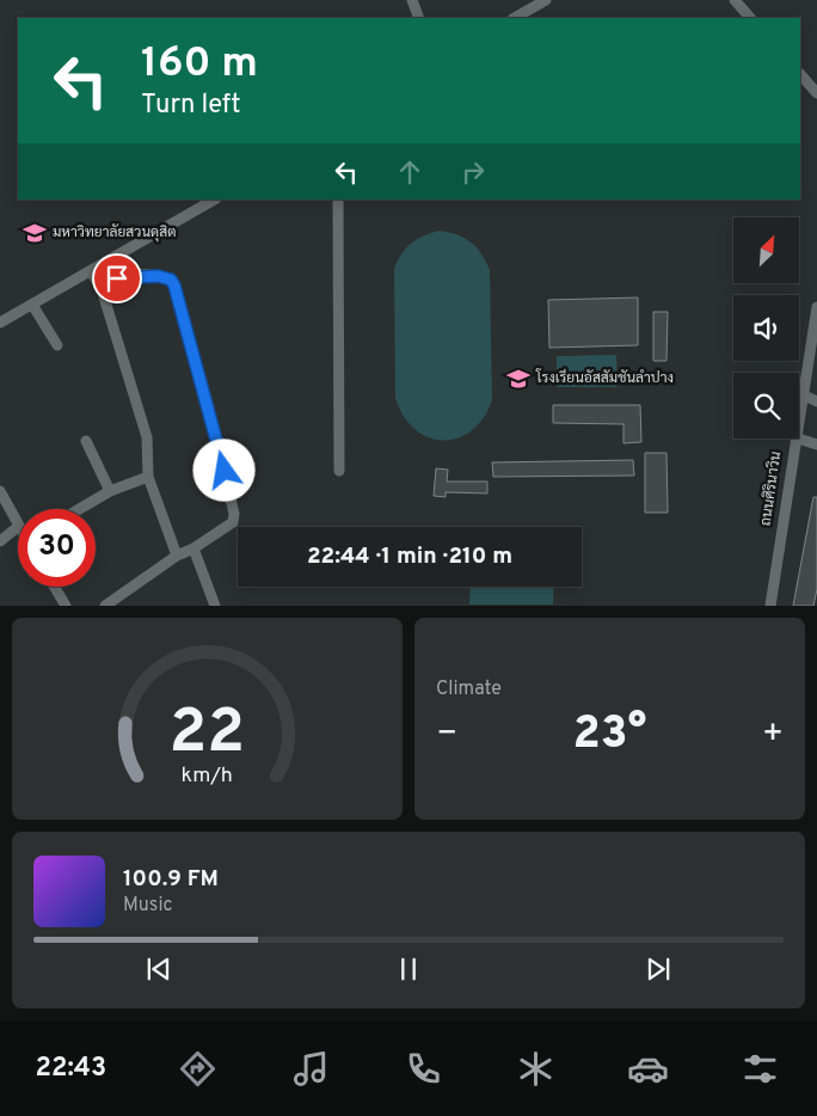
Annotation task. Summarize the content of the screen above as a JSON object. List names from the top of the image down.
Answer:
{
  "streets": {
    "street": ["ถนนศิรินาวิน"]
  },
  "places": {
    "school or university": ["มหาวิทยาลัยสวนดุสิต", "โรงเรียนอัสสัมชันลำปาง"]
  },
  "north": "top right",
  "page": {
    "turn": ["160 m", "Turn left"],
    "limit": "30",
    "trip": "22:44 · 1 min · 210 m",
    "tile": "Climate",
    "heat": ["−", "23°", "+"],
    "song": ["100.9 FM", "Music"],
    "tabs": "22:43",
    "gauge": ["22", "km/h"]
  }
}
